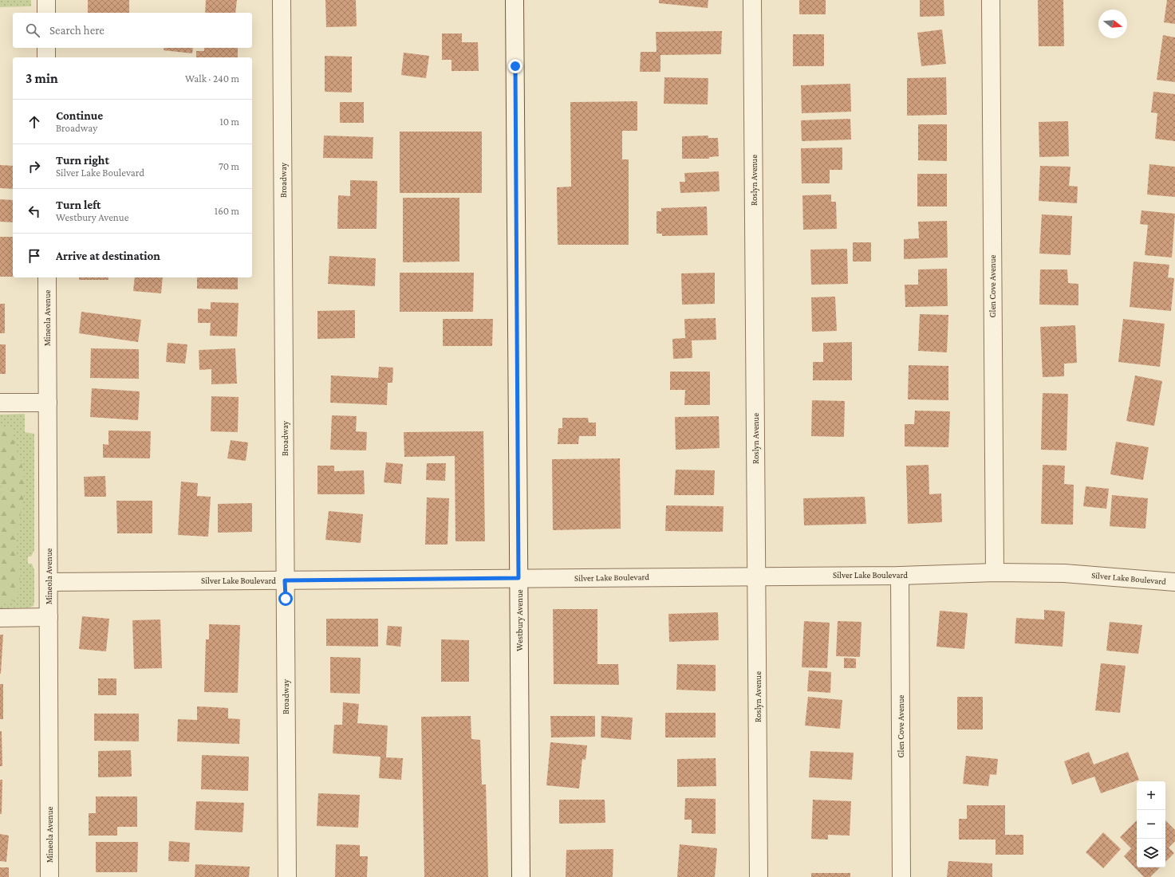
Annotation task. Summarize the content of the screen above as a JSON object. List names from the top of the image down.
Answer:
{
  "streets": {
    "street": [
      "Broadway",
      "Roslyn Avenue",
      "Glen Cove Avenue",
      "Mineola Avenue",
      "Silver Lake Boulevard",
      "Westbury Avenue"
    ]
  },
  "crossings": [
    ["Broadway", "Silver Lake Boulevard"],
    ["Roslyn Avenue", "Silver Lake Boulevard"],
    ["Glen Cove Avenue", "Silver Lake Boulevard"],
    ["Mineola Avenue", "Silver Lake Boulevard"],
    ["Silver Lake Boulevard", "Westbury Avenue"]
  ],
  "north": "right",
  "page": {
    "search": "Search here",
    "heading": ["3 min", "Walk · 240 m"],
    "list": [
      ["Continue", "Broadway", "10 m"],
      ["Turn right", "Silver Lake Boulevard", "70 m"],
      ["Turn left", "Westbury Avenue", "160 m"],
      "Arrive at destination"
    ],
    "map_buttons": ["+", "−"]
  }
}
